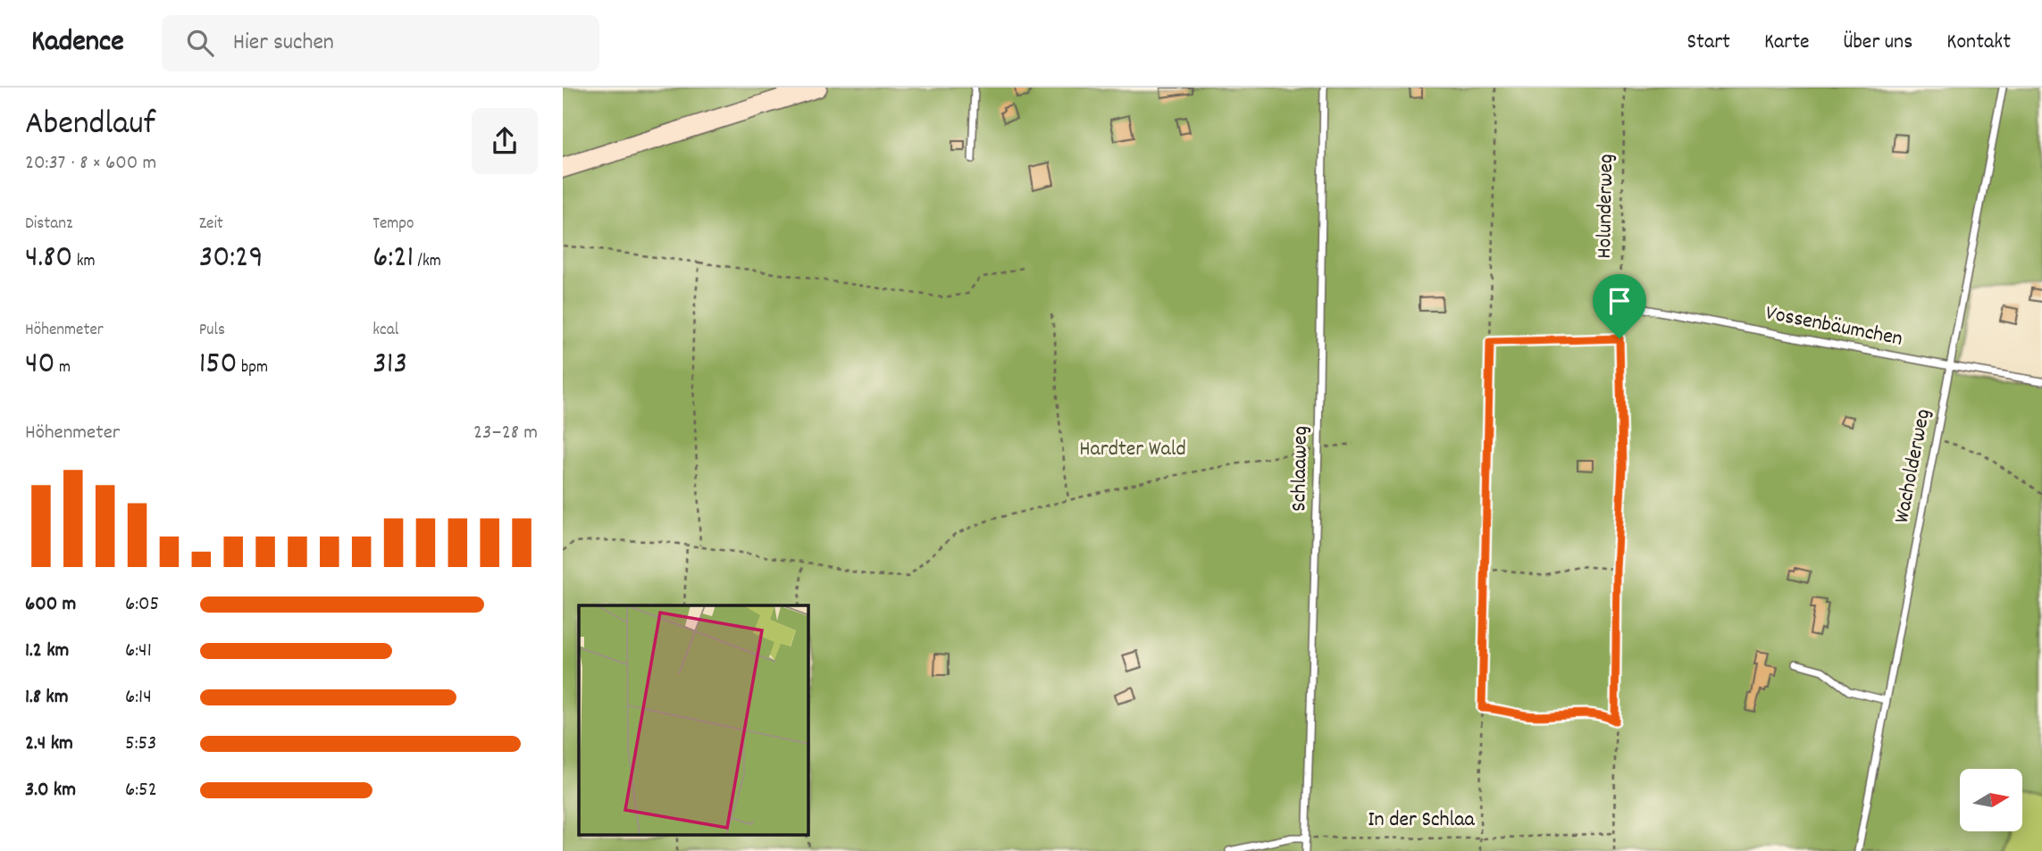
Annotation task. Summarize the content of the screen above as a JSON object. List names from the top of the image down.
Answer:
{
  "streets": {
    "lane": ["Vossenbäumchen", "Wacholderweg", "Schlaaweg"],
    "path": ["Holunderweg", "In der Schlaa"]
  },
  "crossings": [
    ["Holunderweg", "Vossenbäumchen"],
    ["Holunderweg", "In der Schlaa"],
    ["Vossenbäumchen", "Wacholderweg"],
    ["Schlaaweg", "In der Schlaa"]
  ],
  "parks": ["Hardter Wald"],
  "north": "right",
  "page": {
    "header": "Kadence",
    "search": "Hier suchen",
    "nav": [
      "Start",
      "Karte",
      "Über uns",
      "Kontakt"
    ],
    "heading": ["Abendlauf", "20:37 · 8 × 600 m"],
    "stats": [
      ["Distanz", "4.80 km"],
      ["Zeit", "30:29"],
      ["Tempo", "6:21 /km"],
      ["Höhenmeter", "40 m"],
      ["Puls", "150 bpm"],
      ["kcal", "313"]
    ],
    "chart": ["Höhenmeter", "23–28 m"],
    "list": [
      {
        "name": "600 m",
        "note": "6:05"
      },
      {
        "name": "1.2 km",
        "note": "6:41"
      },
      {
        "name": "1.8 km",
        "note": "6:14"
      },
      {
        "name": "2.4 km",
        "note": "5:53"
      },
      {
        "name": "3.0 km",
        "note": "6:52"
      }
    ]
  }
}
